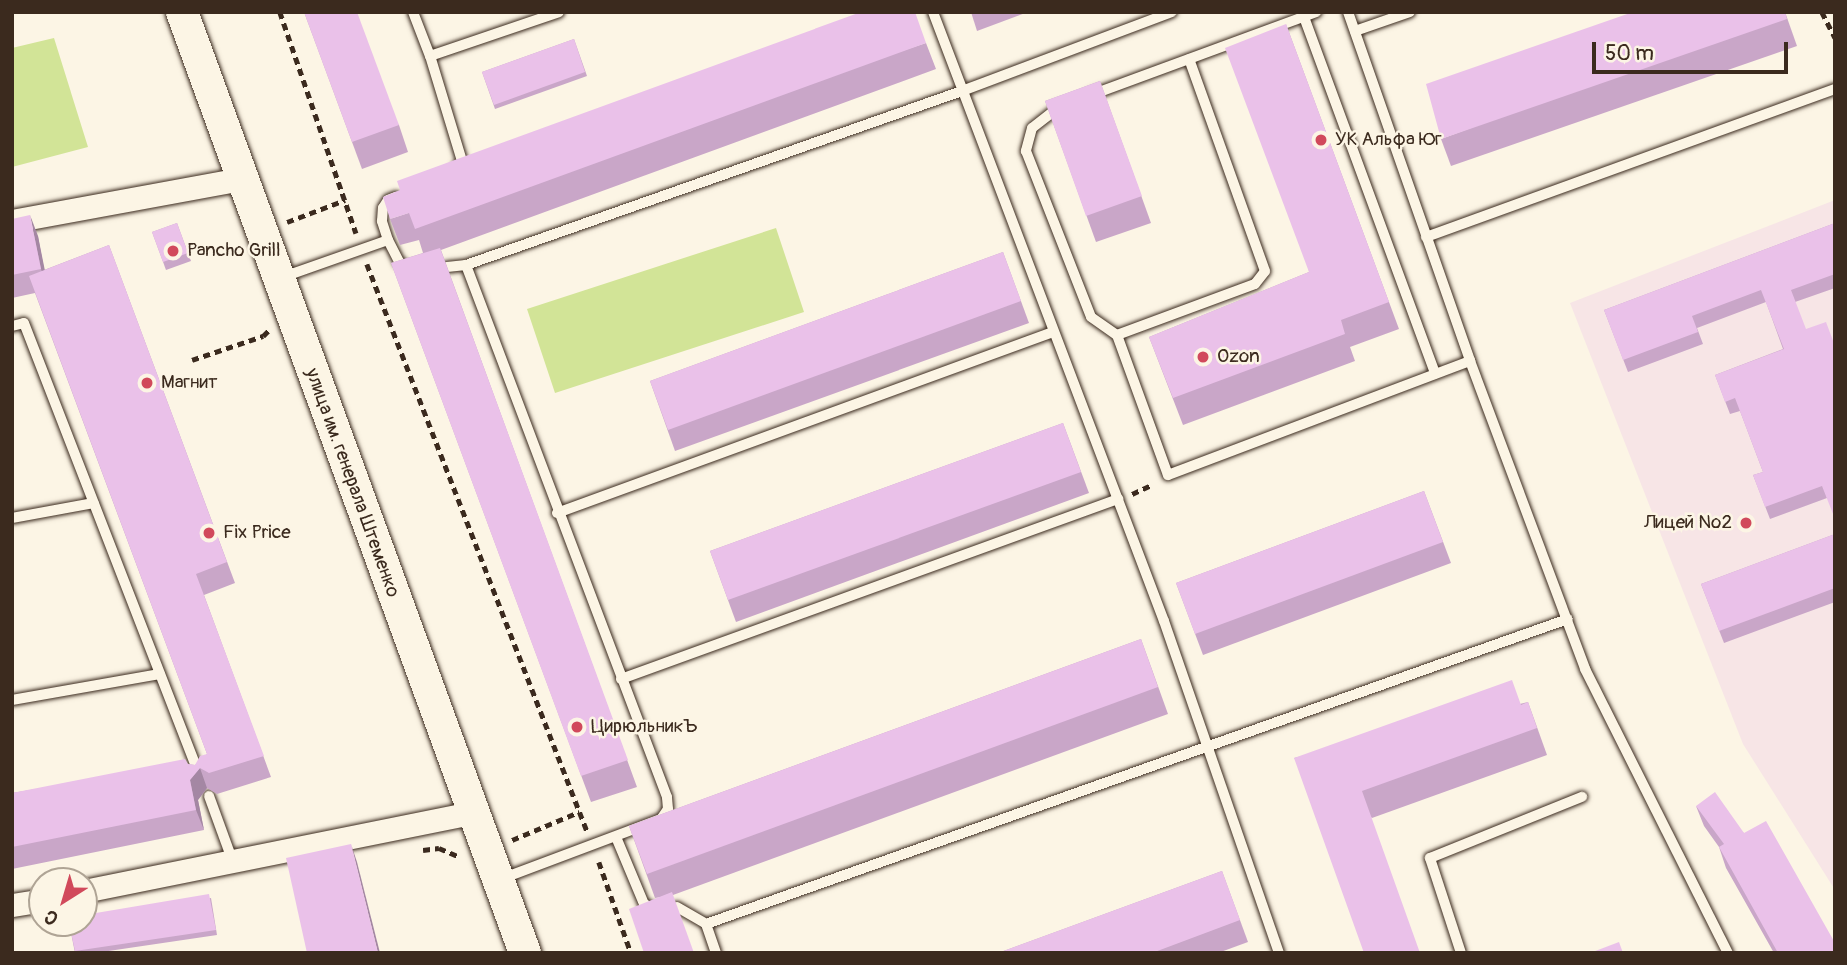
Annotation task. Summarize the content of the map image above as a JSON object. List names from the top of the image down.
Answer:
{
  "streets": {
    "street": ["улица им. генерала Штеменко"]
  },
  "places": [
    "УК Альфа Юг",
    "Pancho Grill",
    "Ozon",
    "Магнит",
    "Лицей №2",
    "Fix Price",
    "ЦирюльникЪ"
  ],
  "scale_bar": "50 m",
  "north": "bottom left"
}
